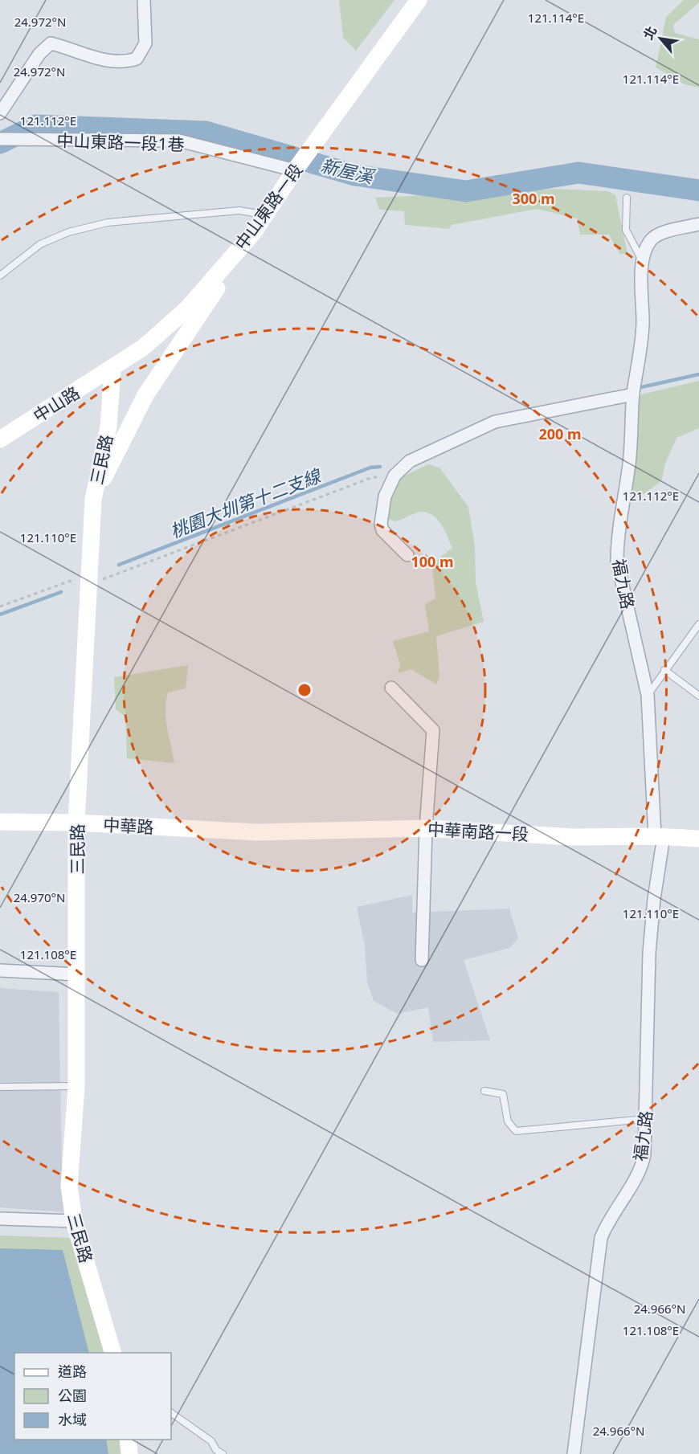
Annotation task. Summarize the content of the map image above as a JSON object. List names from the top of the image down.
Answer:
{
  "streets": {
    "street": [
      "中山東路一段1巷",
      "中山東路一段",
      "中山路",
      "三民路",
      "福九路",
      "中華路",
      "中華南路一段"
    ]
  },
  "crossings": [
    ["中山東路一段1巷", "中山東路一段"],
    ["中山東路一段", "中山路"],
    ["中山東路一段", "三民路"],
    ["中山路", "三民路"],
    ["三民路", "中華路"],
    ["福九路", "中華南路一段"],
    ["中華路", "中華南路一段"]
  ],
  "water": ["新屋溪", "桃園大圳第十二支線"],
  "legend": ["道路", "公園", "水域"],
  "north": "top left",
  "coordinates": [
    "121.114°E",
    "24.972°N",
    "121.112°E",
    "121.110°E",
    "24.970°N",
    "121.108°E",
    "24.966°N"
  ],
  "rings": ["300 m", "200 m", "100 m"]
}
